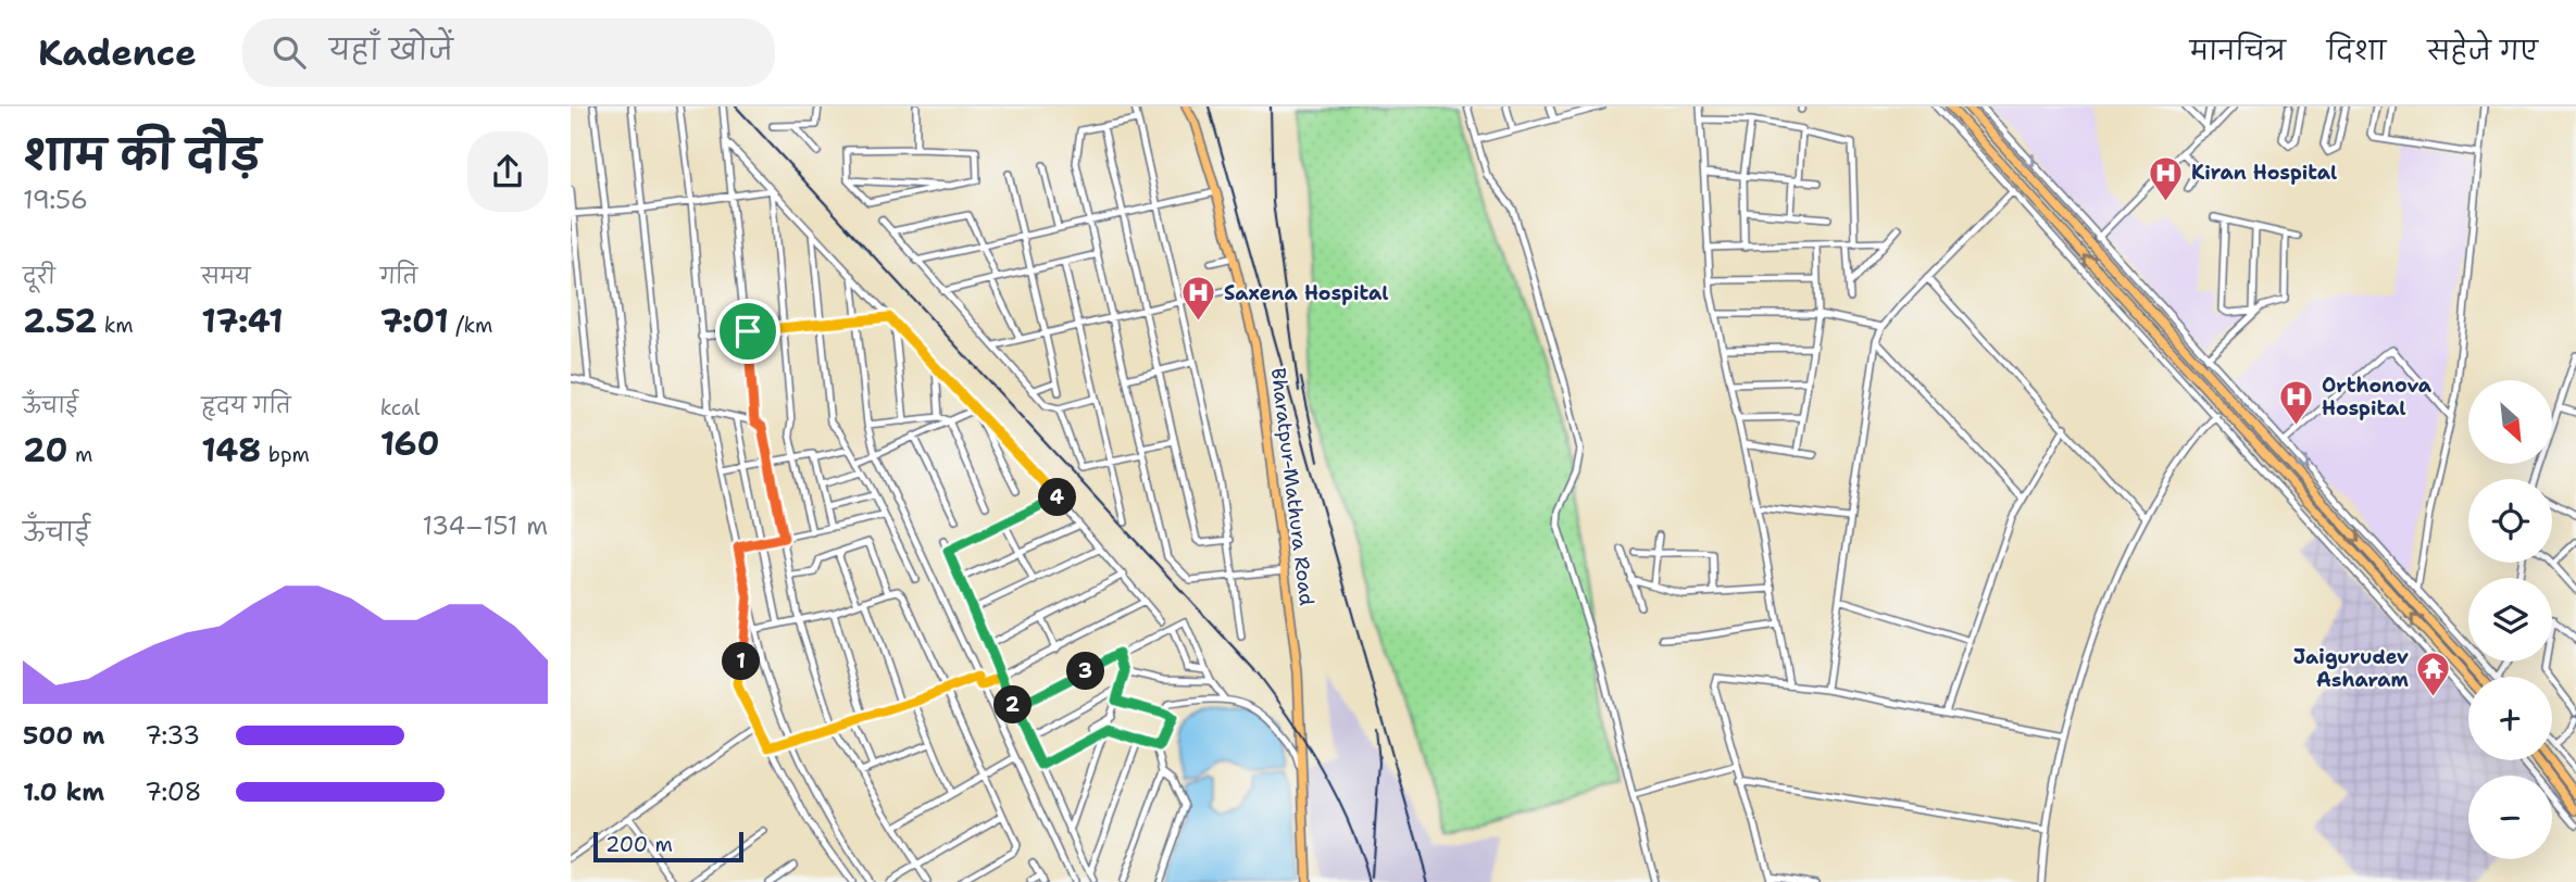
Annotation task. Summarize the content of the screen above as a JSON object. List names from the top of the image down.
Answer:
{
  "streets": {
    "highway": ["Bharatpur-Mathura Road"]
  },
  "places": {
    "hospital": ["Kiran Hospital", "Saxena Hospital", "Orthonova Hospital"],
    "temple": ["Jaigurudev Asharam"]
  },
  "scale_bar": "200 m",
  "north": "bottom right",
  "page": {
    "header": "Kadence",
    "search": "यहाँ खोजें",
    "nav": ["मानचित्र", "दिशा", "सहेजे गए"],
    "heading": ["शाम की दौड़", "19:56"],
    "stats": [
      ["दूरी", "2.52 km"],
      ["समय", "17:41"],
      ["गति", "7:01 /km"],
      ["ऊँचाई", "20 m"],
      ["हृदय गति", "148 bpm"],
      ["kcal", "160"]
    ],
    "map_buttons": ["+", "−"],
    "pins": [
      "4",
      "1",
      "3",
      "2"
    ],
    "chart": ["ऊँचाई", "134–151 m"],
    "list": [
      {
        "name": "500 m",
        "note": "7:33"
      },
      {
        "name": "1.0 km",
        "note": "7:08"
      }
    ],
    "scale": "200 m"
  }
}
